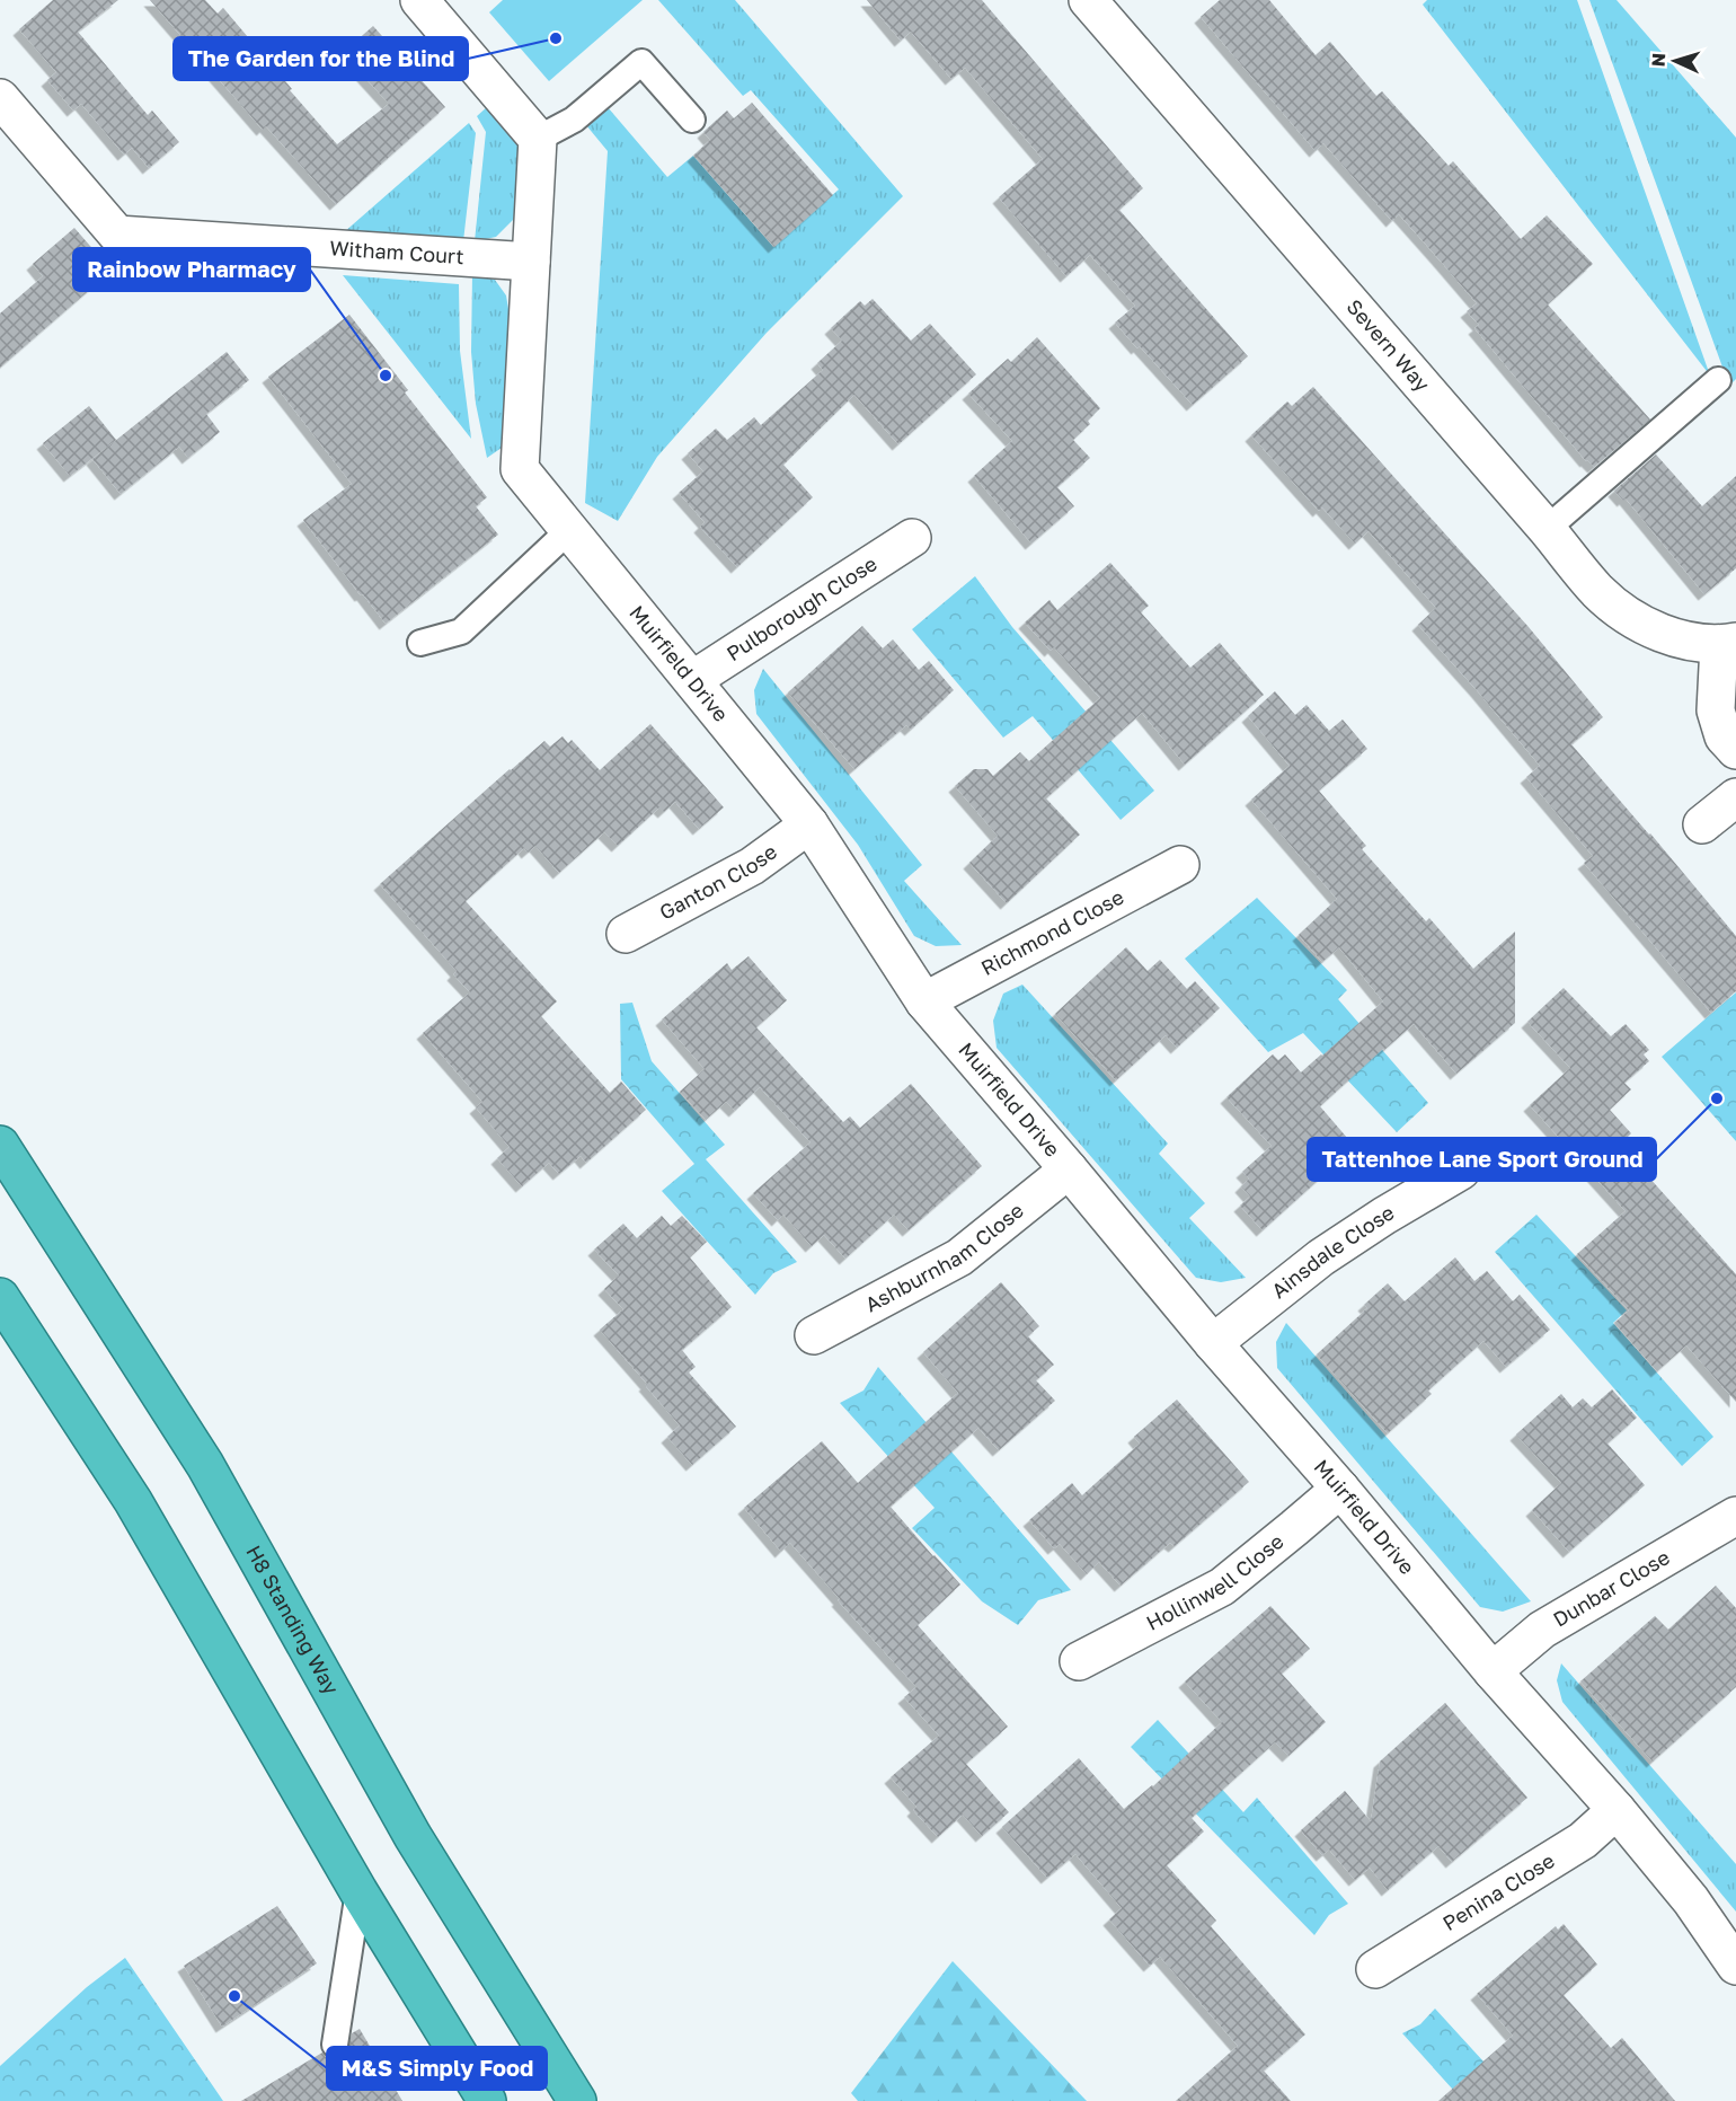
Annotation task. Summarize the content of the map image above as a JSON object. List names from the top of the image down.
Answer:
{
  "streets": {
    "highway": ["H8 Standing Way"],
    "street": [
      "Witham Court",
      "Severn Way",
      "Pulborough Close",
      "Muirfield Drive",
      "Ganton Close",
      "Richmond Close",
      "Ainsdale Close",
      "Ashburnham Close",
      "Hollinwell Close",
      "Dunbar Close",
      "Penina Close"
    ]
  },
  "crossings": [
    ["Witham Court", "Muirfield Drive"],
    ["Pulborough Close", "Muirfield Drive"],
    ["Muirfield Drive", "Ganton Close"],
    ["Muirfield Drive", "Richmond Close"],
    ["Muirfield Drive", "Ainsdale Close"],
    ["Muirfield Drive", "Ashburnham Close"],
    ["Muirfield Drive", "Hollinwell Close"],
    ["Muirfield Drive", "Dunbar Close"],
    ["Muirfield Drive", "Penina Close"]
  ],
  "places": [
    "The Garden for the Blind",
    "Rainbow Pharmacy",
    "Tattenhoe Lane Sport Ground",
    "M&S Simply Food"
  ],
  "north": "left"
}
